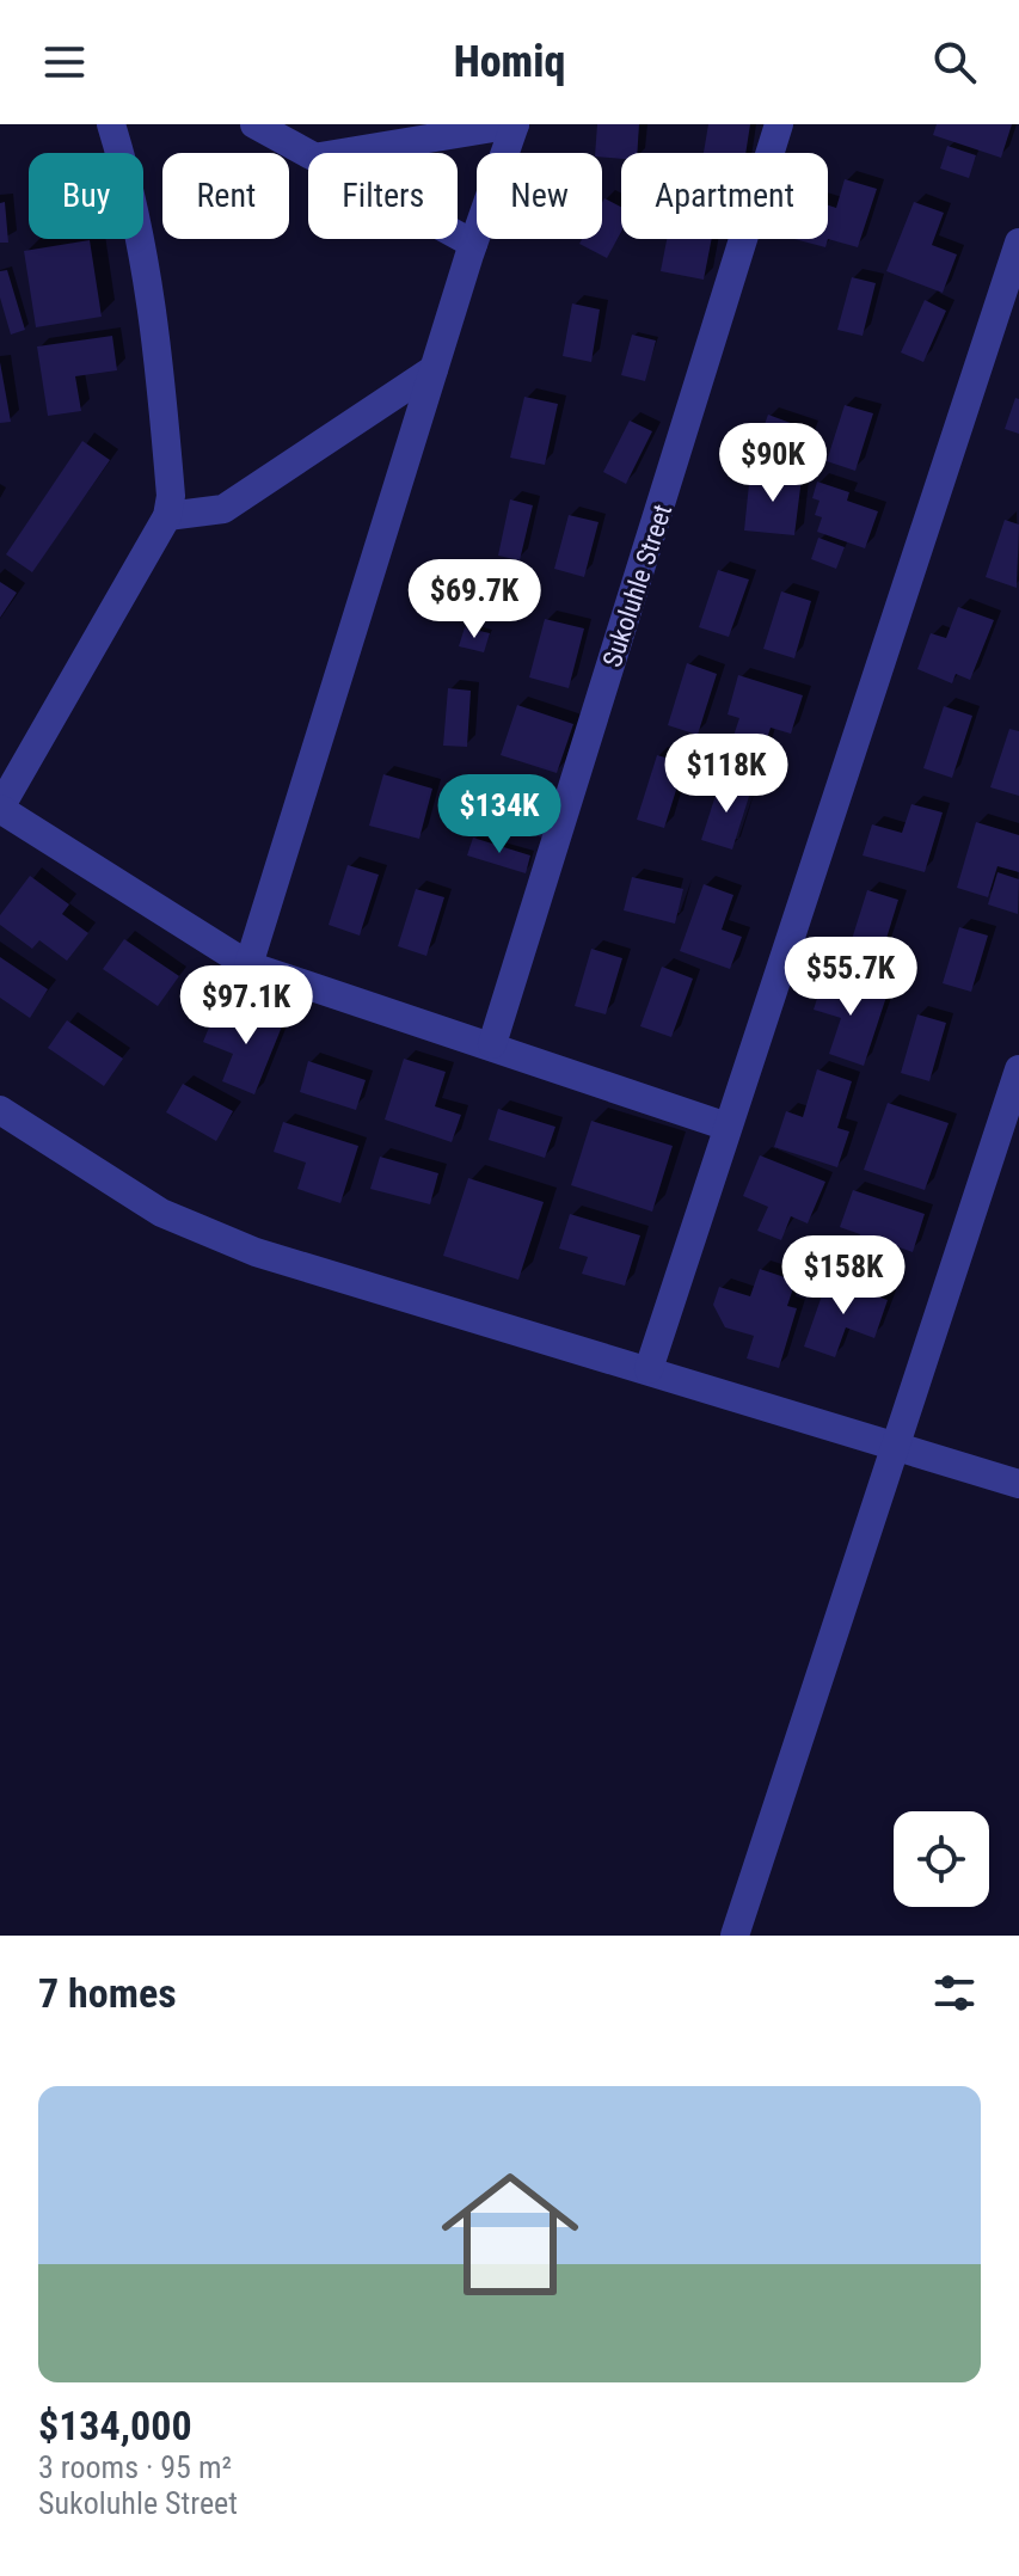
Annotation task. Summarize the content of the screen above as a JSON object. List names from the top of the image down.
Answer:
{
  "streets": {
    "street": ["Sukoluhle Street"]
  },
  "page": {
    "header": "Homiq",
    "chip": [
      "Buy",
      "Rent",
      "Filters",
      "New",
      "Apartment"
    ],
    "price": [
      "$90K",
      "$69.7K",
      "$118K",
      "$134K",
      "$55.7K",
      "$97.1K",
      "$158K"
    ],
    "heading": "7 homes",
    "list": [
      {
        "name": "$134,000",
        "note": "3 rooms · 95 m² · Sukoluhle Street"
      }
    ]
  }
}
